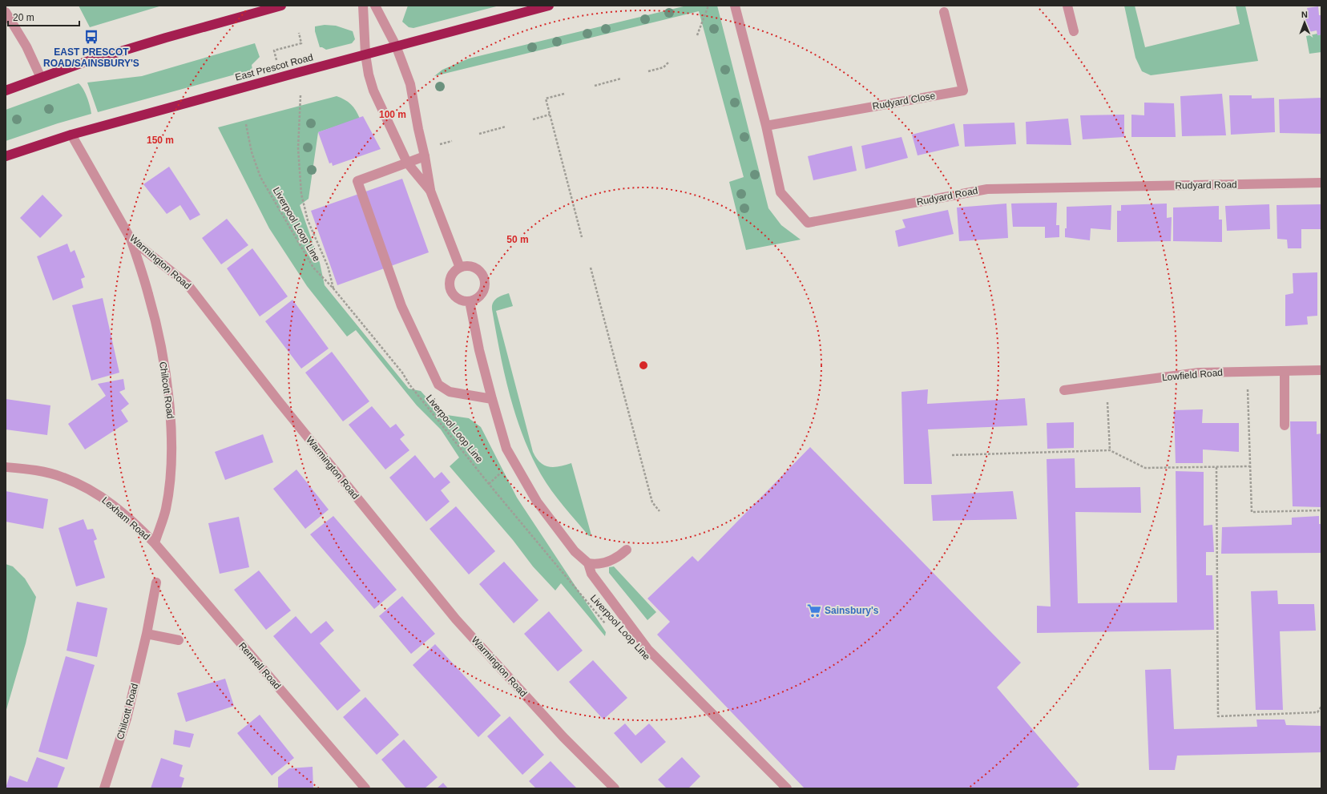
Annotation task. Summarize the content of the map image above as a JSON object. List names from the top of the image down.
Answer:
{
  "streets": {
    "highway": ["East Prescot Road"],
    "street": [
      "Rudyard Close",
      "Rudyard Road",
      "Warmington Road",
      "Lowfield Road",
      "Chilcott Road",
      "Lexham Road",
      "Rennell Road"
    ],
    "path": ["Liverpool Loop Line"]
  },
  "crossings": [
    ["East Prescot Road", "Warmington Road"],
    ["Rudyard Close", "Rudyard Road"],
    ["Warmington Road", "Chilcott Road"],
    ["Chilcott Road", "Lexham Road"],
    ["Chilcott Road", "Rennell Road"],
    ["Lexham Road", "Rennell Road"]
  ],
  "places": {
    "bus stop": ["EAST PRESCOT ROAD/SAINSBURY'S"],
    "supermarket": ["Sainsbury's"]
  },
  "scale_bar": "20 m",
  "north": "top",
  "rings": ["100 m", "150 m", "50 m"]
}
